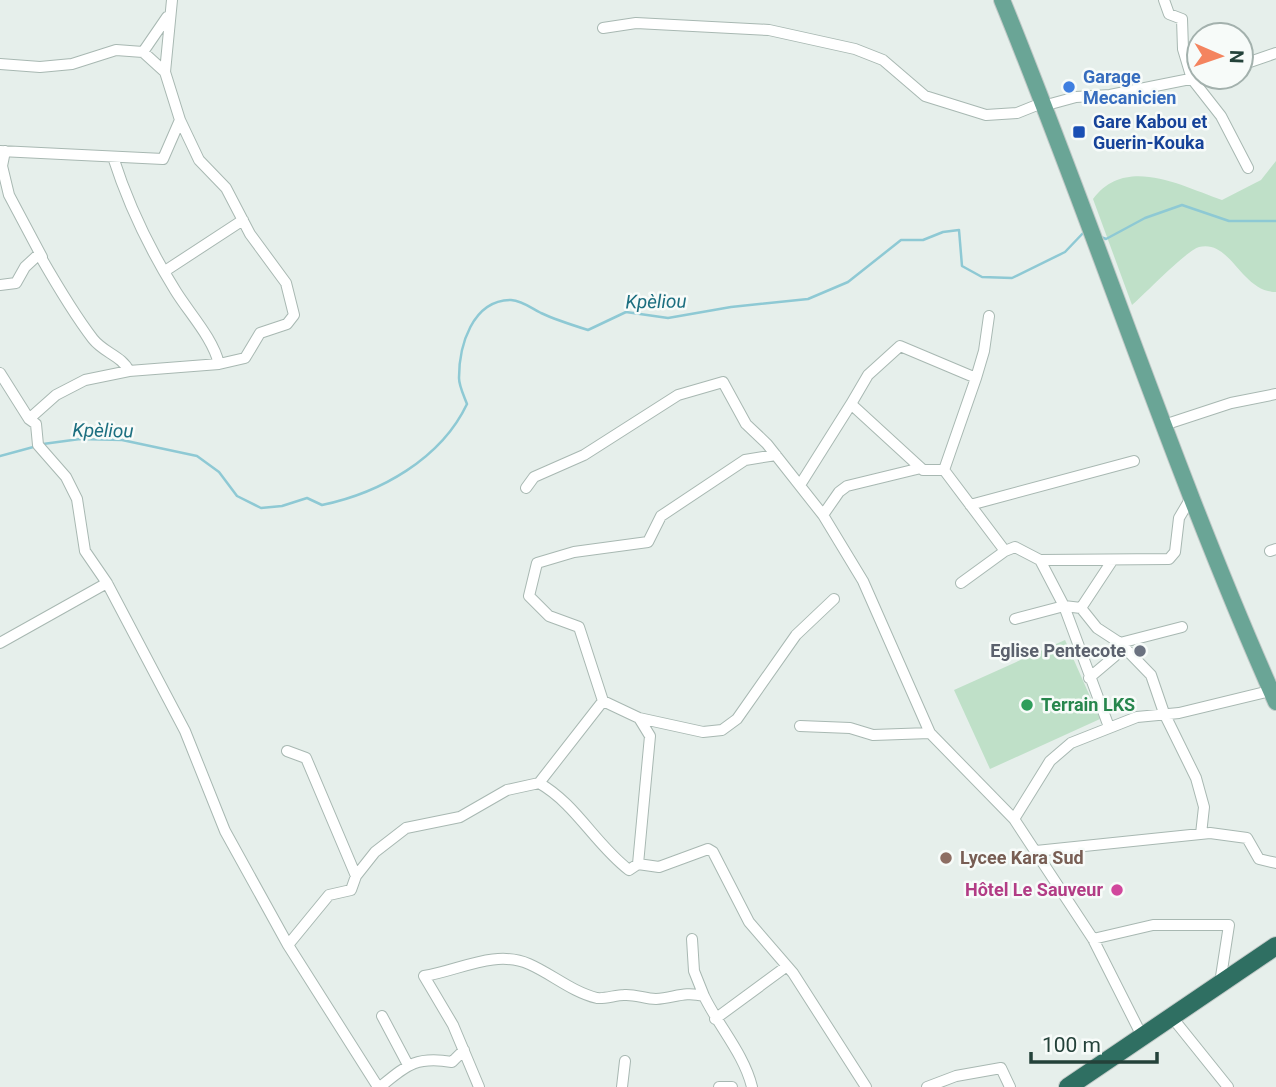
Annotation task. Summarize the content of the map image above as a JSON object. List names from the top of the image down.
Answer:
{
  "water": ["Kpèliou"],
  "places": {
    "other": [
      "Garage Mecanicien",
      "Eglise Pentecote",
      "Terrain LKS",
      "Lycee Kara Sud",
      "Hôtel Le Sauveur"
    ],
    "transit": ["Gare Kabou et Guerin-Kouka"]
  },
  "scale_bar": "100 m",
  "north": "right"
}
